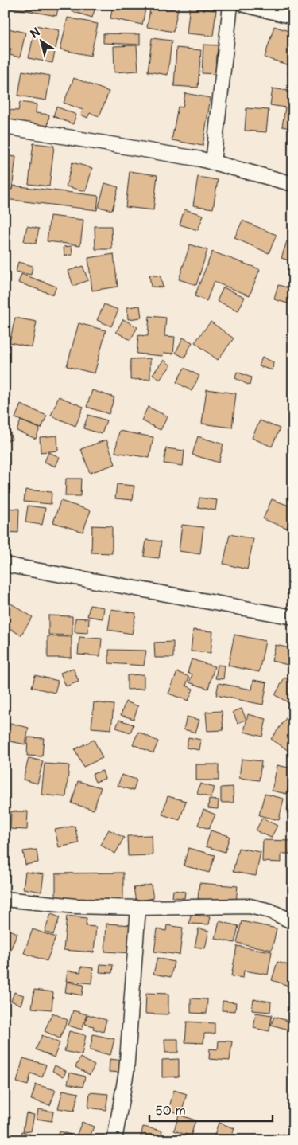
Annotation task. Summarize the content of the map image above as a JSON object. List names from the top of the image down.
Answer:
{
  "scale_bar": "50 m",
  "north": "top left"
}
